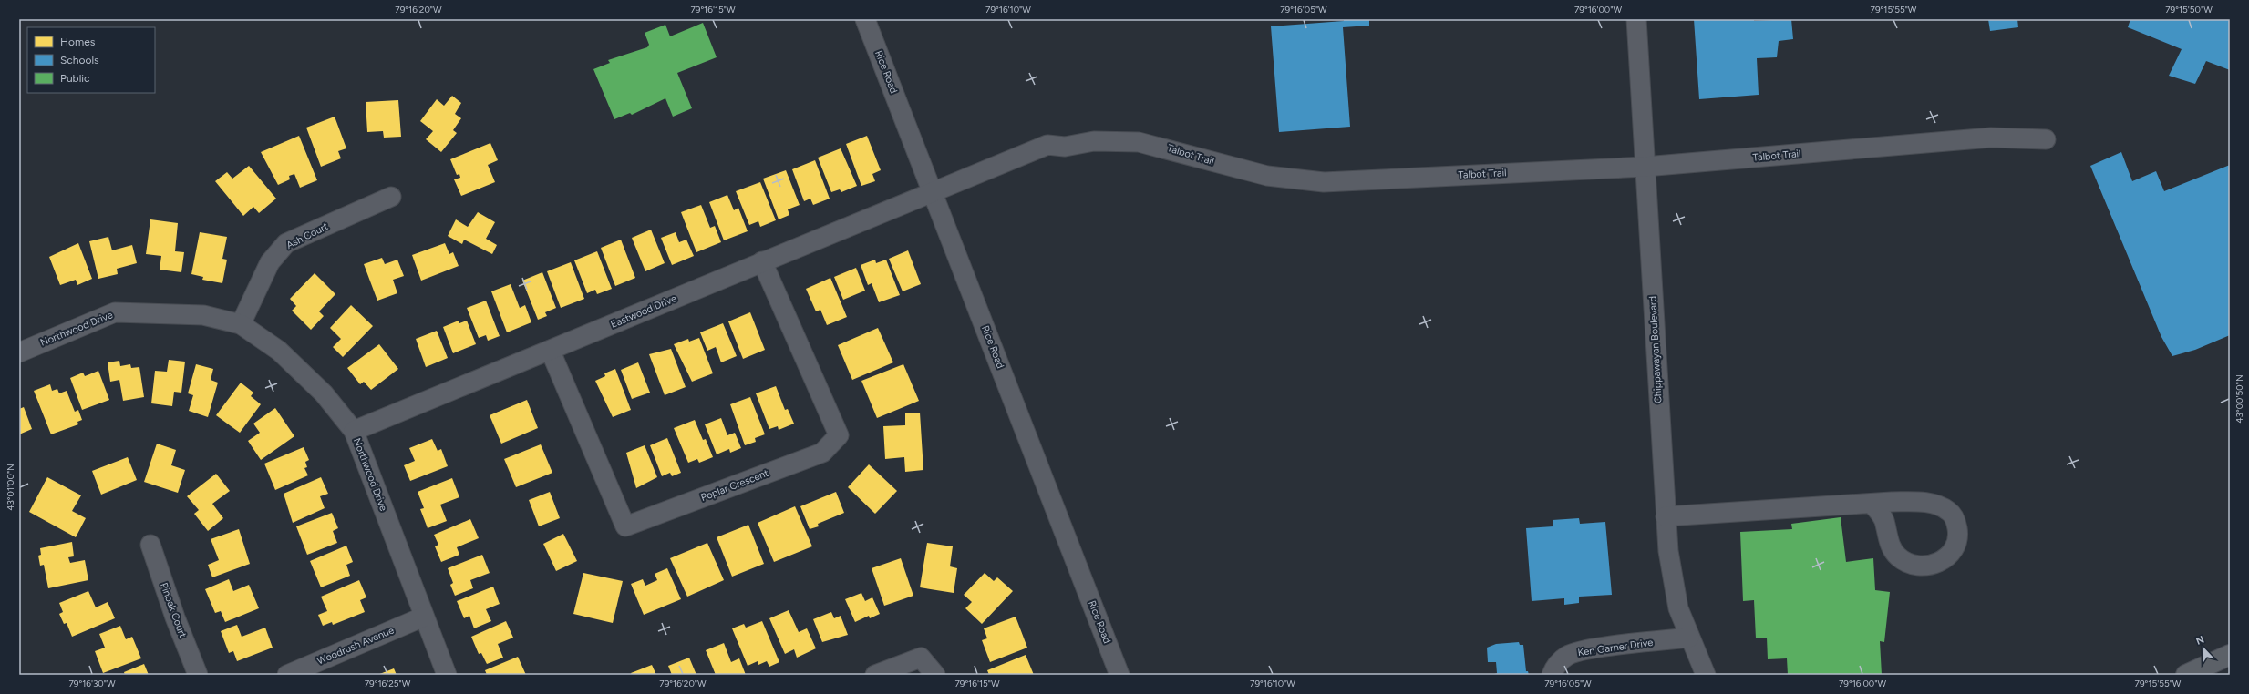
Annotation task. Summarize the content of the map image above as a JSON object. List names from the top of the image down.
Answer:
{
  "streets": {
    "street": [
      "Rice Road",
      "Talbot Trail",
      "Ash Court",
      "Eastwood Drive",
      "Northwood Drive",
      "Chippawayan Boulevard",
      "Poplar Crescent",
      "Pinoak Court",
      "Woodrush Avenue",
      "Ken Garner Drive"
    ]
  },
  "crossings": [
    ["Rice Road", "Talbot Trail"],
    ["Rice Road", "Eastwood Drive"],
    ["Talbot Trail", "Eastwood Drive"],
    ["Talbot Trail", "Chippawayan Boulevard"],
    ["Ash Court", "Northwood Drive"],
    ["Eastwood Drive", "Northwood Drive"],
    ["Eastwood Drive", "Poplar Crescent"],
    ["Northwood Drive", "Woodrush Avenue"],
    ["Chippawayan Boulevard", "Ken Garner Drive"]
  ],
  "legend": ["Homes", "Schools", "Public"],
  "north": "top",
  "coordinates": [
    "79°16'20\"W",
    "79°16'15\"W",
    "79°16'10\"W",
    "79°16'05\"W",
    "79°16'00\"W",
    "79°15'55\"W",
    "79°15'50\"W",
    "43°00'50\"N",
    "43°01'00\"N",
    "79°16'30\"W",
    "79°16'25\"W"
  ]
}
